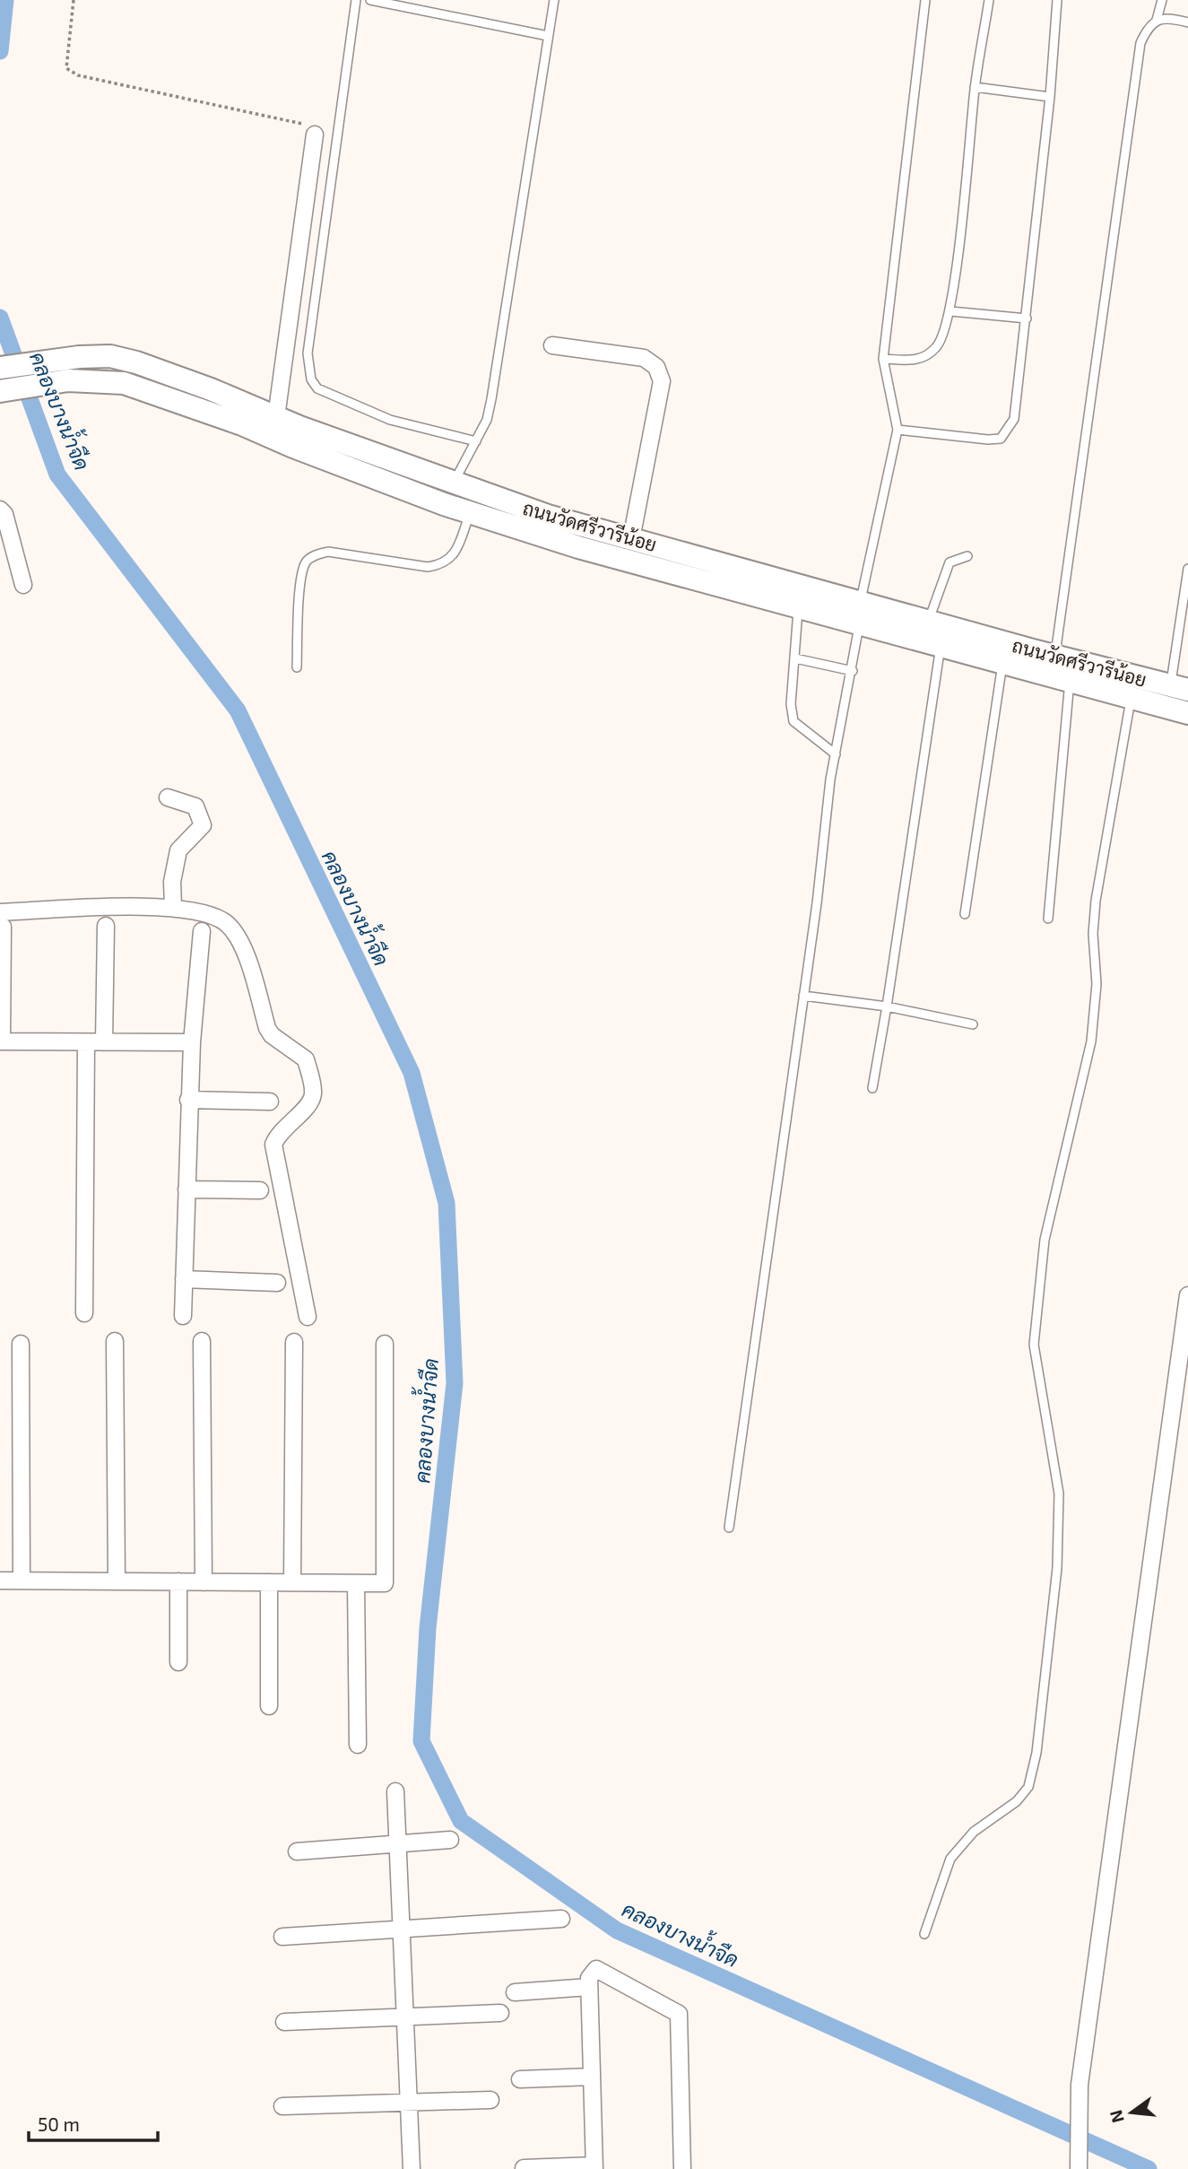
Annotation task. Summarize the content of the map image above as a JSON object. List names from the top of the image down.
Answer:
{
  "streets": {
    "main road": ["ถนนวัดศรีวารีน้อย"]
  },
  "water": ["คลองบางน้ำจืด"],
  "scale_bar": "50 m",
  "north": "left"
}
